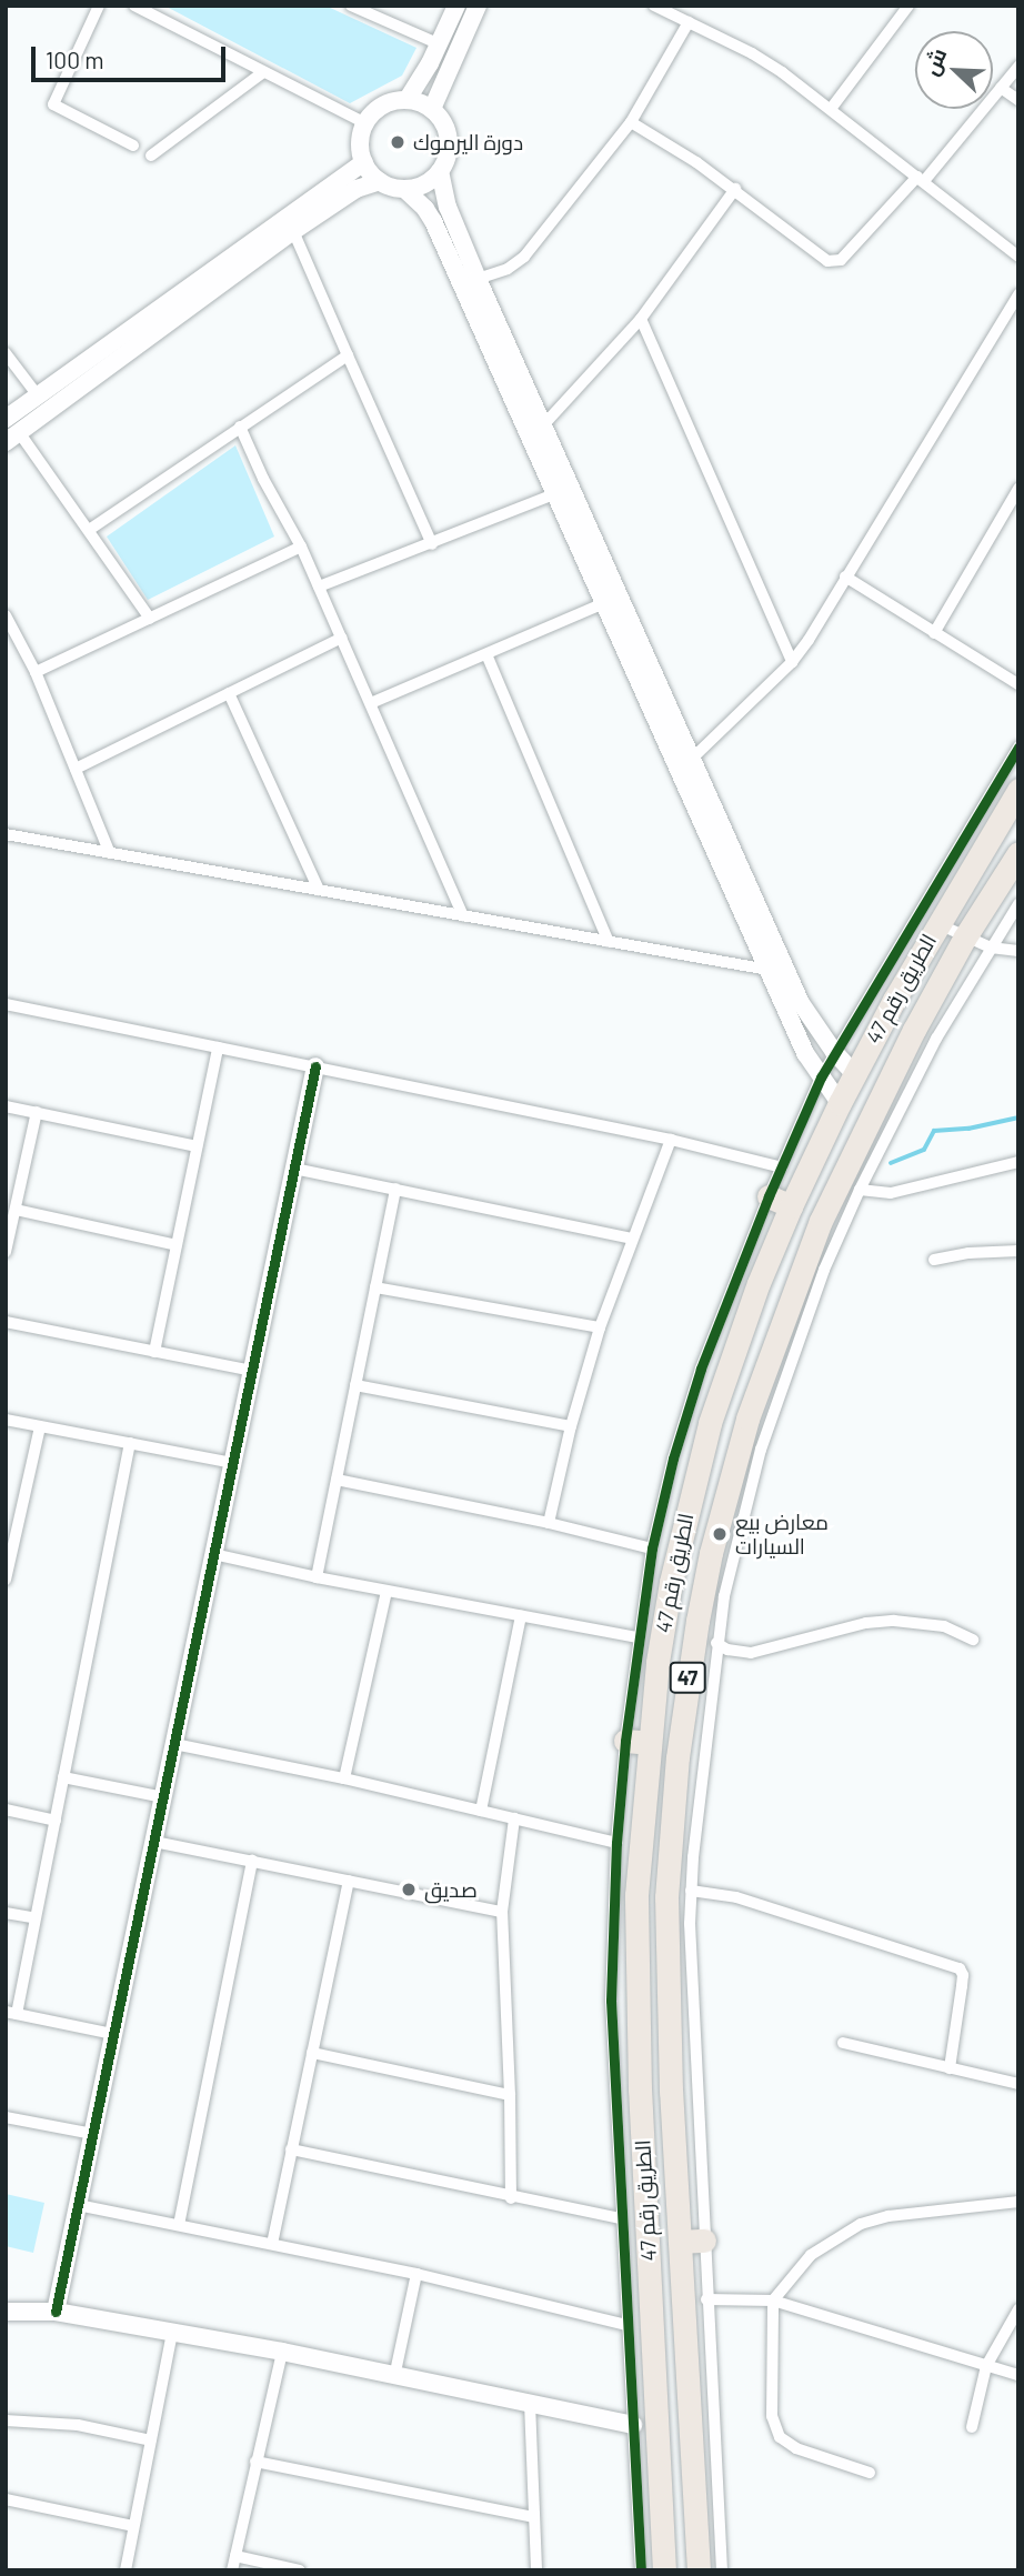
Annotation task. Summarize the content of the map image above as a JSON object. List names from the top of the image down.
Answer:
{
  "streets": {
    "highway": ["الطريق رقم 47", "47"]
  },
  "places": ["دورة اليرموك", "معارض بيع السيارات", "صديق"],
  "scale_bar": "100 m",
  "north": "top left"
}
